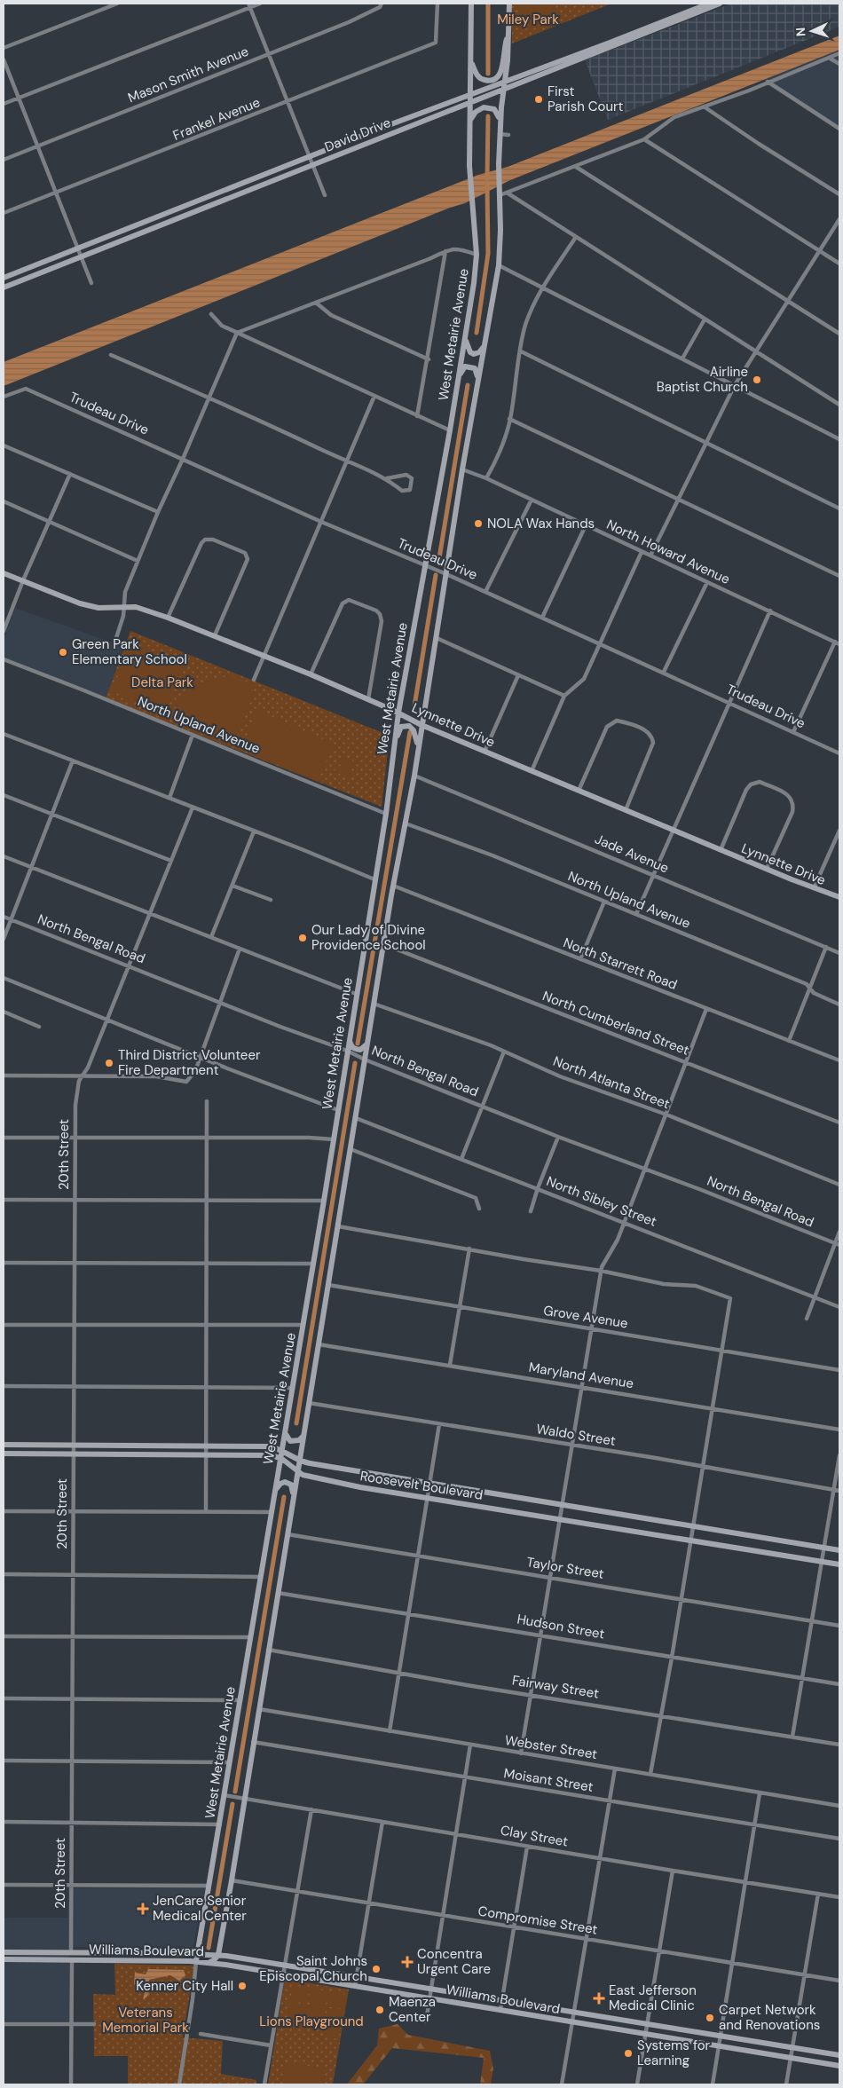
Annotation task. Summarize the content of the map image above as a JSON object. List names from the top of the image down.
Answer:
{
  "streets": {
    "main road": [
      "David Drive",
      "West Metairie Avenue",
      "Lynnette Drive",
      "Roosevelt Boulevard",
      "Williams Boulevard"
    ],
    "street": [
      "Mason Smith Avenue",
      "Frankel Avenue",
      "Trudeau Drive",
      "North Howard Avenue",
      "North Upland Avenue",
      "Jade Avenue",
      "North Bengal Road",
      "North Starrett Road",
      "North Cumberland Street",
      "North Atlanta Street",
      "20th Street",
      "North Sibley Street",
      "Grove Avenue",
      "Maryland Avenue",
      "Waldo Street",
      "Taylor Street",
      "Hudson Street",
      "Fairway Street",
      "Webster Street",
      "Moisant Street",
      "Clay Street",
      "Compromise Street"
    ]
  },
  "crossings": [
    ["David Drive", "West Metairie Avenue"],
    ["West Metairie Avenue", "Trudeau Drive"],
    ["West Metairie Avenue", "North Upland Avenue"],
    ["West Metairie Avenue", "Lynnette Drive"],
    ["West Metairie Avenue", "North Bengal Road"],
    ["West Metairie Avenue", "Roosevelt Boulevard"],
    ["West Metairie Avenue", "Clay Street"],
    ["West Metairie Avenue", "Williams Boulevard"],
    ["North Bengal Road", "20th Street"],
    ["20th Street", "Roosevelt Boulevard"],
    ["20th Street", "Williams Boulevard"]
  ],
  "parks": [
    "Miley Park",
    "Delta Park",
    "Veterans Memorial Park",
    "Lions Playground"
  ],
  "places": {
    "other": [
      "First Parish Court",
      "Airline Baptist Church",
      "NOLA Wax Hands",
      "Green Park Elementary School",
      "Our Lady of Divine Providence School",
      "Third District Volunteer Fire Department",
      "Saint Johns Episcopal Church",
      "Kenner City Hall",
      "Maenza Center",
      "Carpet Network and Renovations",
      "Systems for Learning"
    ],
    "health": ["JenCare Senior Medical Center", "Concentra Urgent Care", "East Jefferson Medical Clinic"]
  },
  "north": "left"
}
